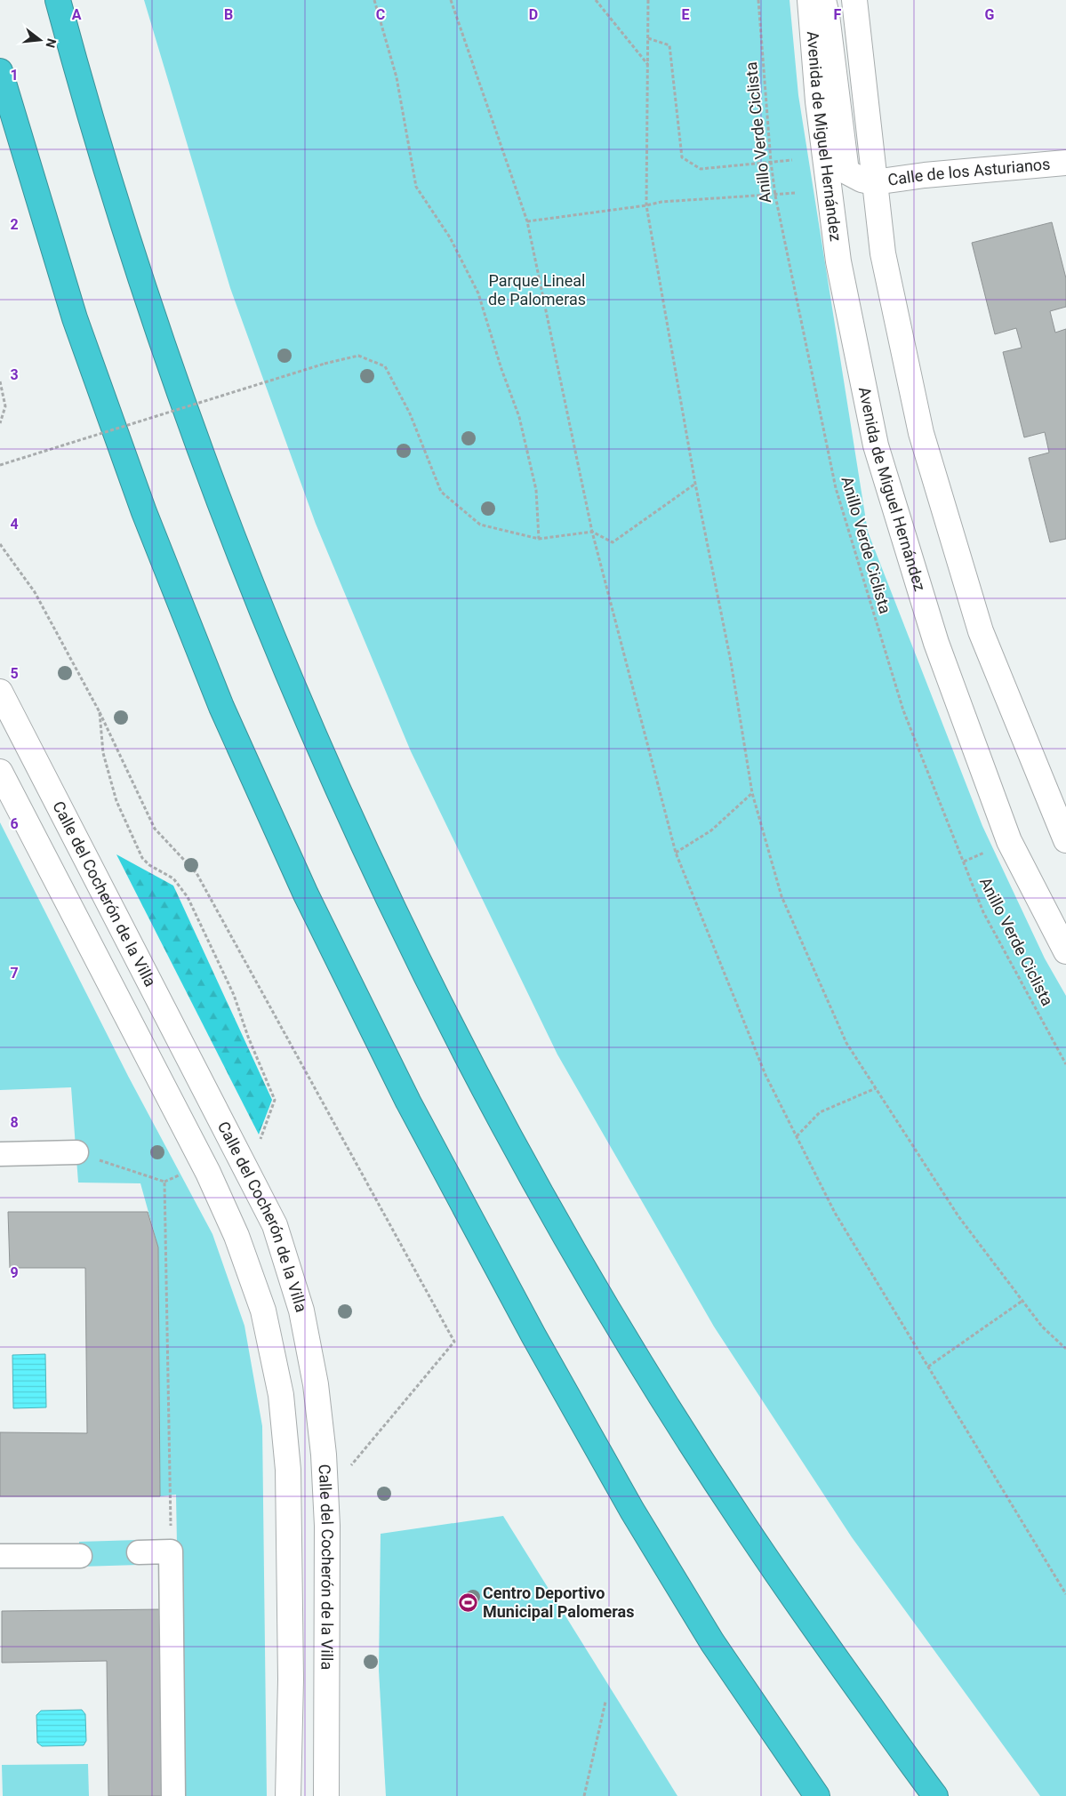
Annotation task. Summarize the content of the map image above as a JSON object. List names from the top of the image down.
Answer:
{
  "streets": {
    "street": ["Avenida de Miguel Hernández", "Calle de los Asturianos", "Calle del Cocherón de la Villa"],
    "path": ["Anillo Verde Ciclista"]
  },
  "crossings": [
    ["Avenida de Miguel Hernández", "Calle de los Asturianos"]
  ],
  "parks": ["Parque Lineal de Palomeras"],
  "places": {
    "sports": ["Centro Deportivo Municipal Palomeras"]
  },
  "north": "right",
  "grid": {
    "columns": [
      "A",
      "B",
      "C",
      "D",
      "E",
      "F",
      "G"
    ],
    "rows": [
      "1",
      "2",
      "3",
      "4",
      "5",
      "6",
      "7",
      "8",
      "9"
    ]
  }
}
